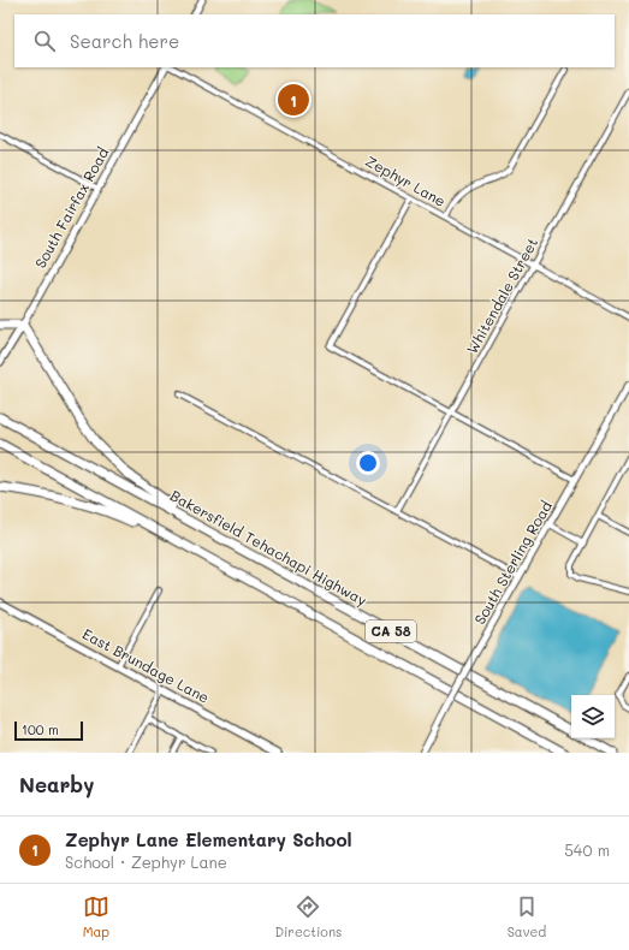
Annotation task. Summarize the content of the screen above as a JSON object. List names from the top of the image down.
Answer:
{
  "streets": {
    "highway": ["Bakersfield Tehachapi Highway", "CA 58"],
    "main road": ["South Fairfax Road", "East Brundage Lane"],
    "street": ["Zephyr Lane", "Whitendale Street", "South Sterling Road"]
  },
  "crossings": [
    ["Zephyr Lane", "Whitendale Street"]
  ],
  "scale_bar": "100 m",
  "page": {
    "search": "Search here",
    "pins": "1",
    "scale": "100 m",
    "heading": "Nearby",
    "list": [
      {
        "mark": "1",
        "name": "Zephyr Lane Elementary School",
        "note": "School · Zephyr Lane",
        "value": "540 m"
      }
    ],
    "nav": ["Map", "Directions", "Saved"]
  }
}
